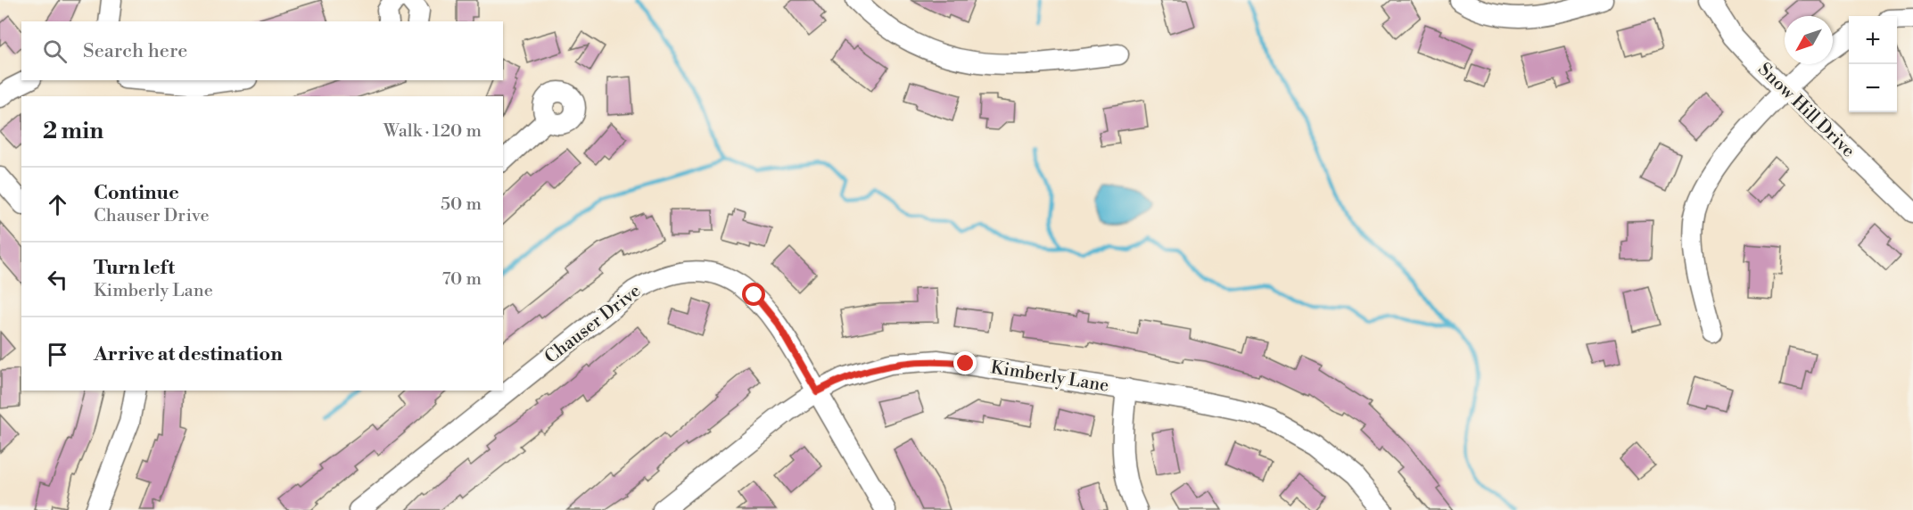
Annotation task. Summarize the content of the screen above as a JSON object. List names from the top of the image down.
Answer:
{
  "streets": {
    "street": ["Snow Hill Drive", "Chauser Drive", "Kimberly Lane"]
  },
  "crossings": [
    ["Chauser Drive", "Kimberly Lane"]
  ],
  "north": "bottom left",
  "page": {
    "map_buttons": ["+", "−"],
    "search": "Search here",
    "heading": ["2 min", "Walk · 120 m"],
    "list": [
      ["Continue", "Chauser Drive", "50 m"],
      ["Turn left", "Kimberly Lane", "70 m"],
      "Arrive at destination"
    ]
  }
}
